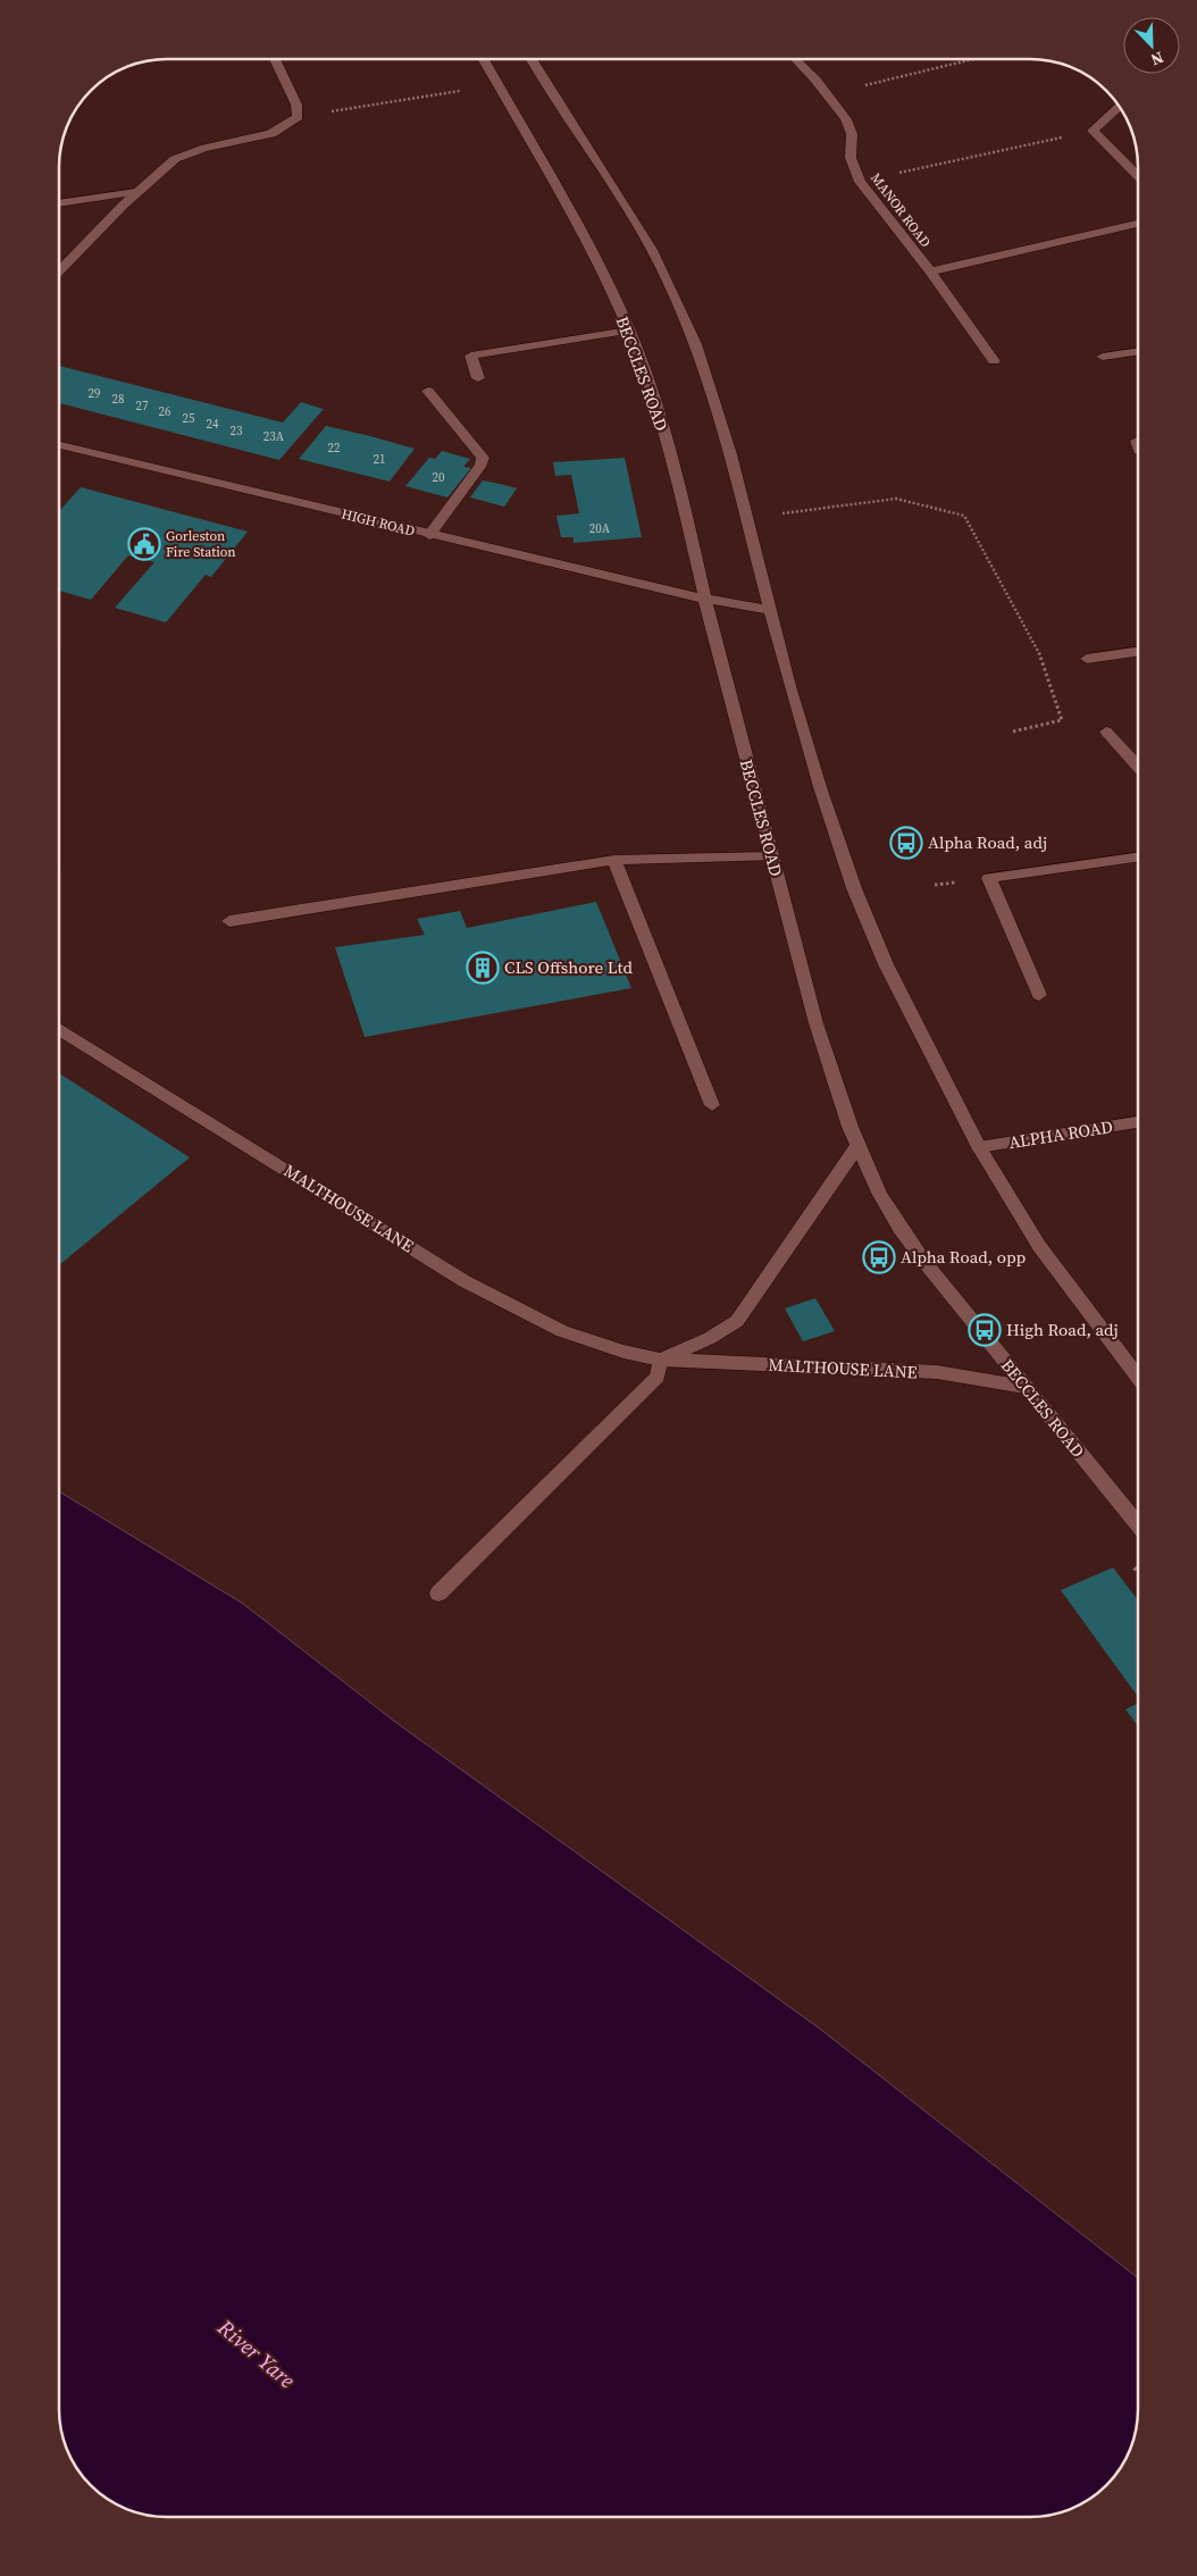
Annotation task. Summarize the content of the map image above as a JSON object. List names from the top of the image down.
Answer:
{
  "streets": {
    "street": [
      "MANOR ROAD",
      "BECCLES ROAD",
      "HIGH ROAD",
      "ALPHA ROAD",
      "MALTHOUSE LANE"
    ]
  },
  "crossings": [
    ["BECCLES ROAD", "HIGH ROAD"],
    ["BECCLES ROAD", "MALTHOUSE LANE"]
  ],
  "water": ["River Yare"],
  "places": {
    "public building": ["Gorleston Fire Station"],
    "bus stop": ["Alpha Road, adj", "Alpha Road, opp", "High Road, adj"],
    "building": ["CLS Offshore Ltd"]
  },
  "house_numbers": [
    "29",
    "28",
    "27",
    "26",
    "25",
    "24",
    "23",
    "23A",
    "22",
    "21",
    "20",
    "20A"
  ],
  "north": "bottom right"
}
